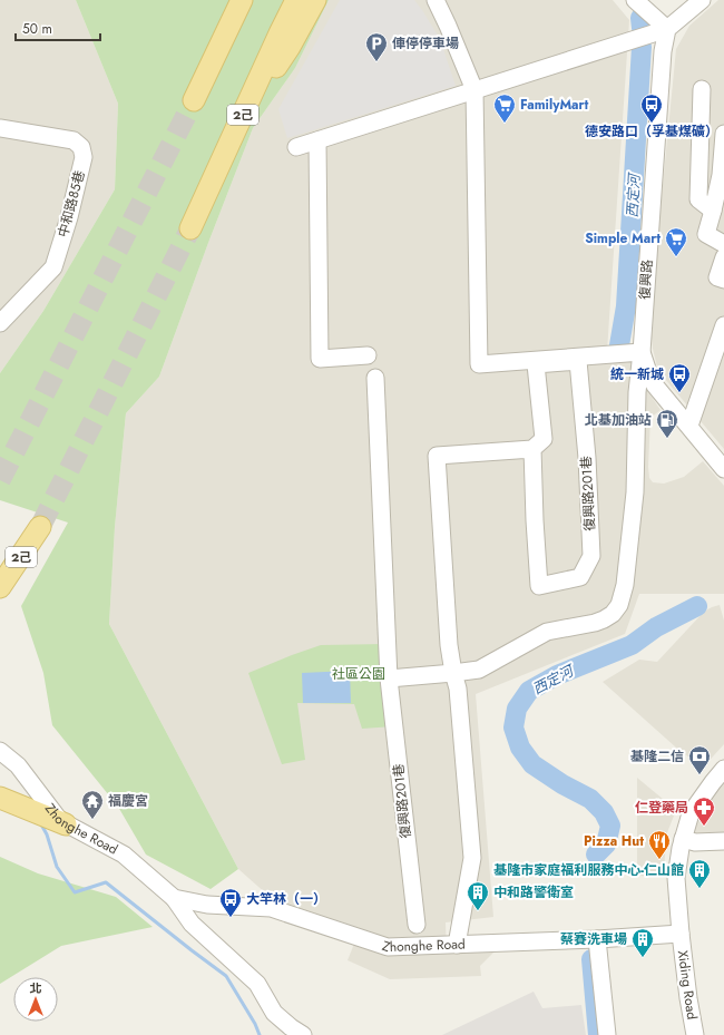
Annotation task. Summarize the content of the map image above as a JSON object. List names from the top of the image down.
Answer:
{
  "streets": {
    "main road": ["2己"],
    "street": [
      "中和路85巷",
      "復興路",
      "復興路201巷",
      "Zhonghe Road",
      "Xiding Road"
    ]
  },
  "crossings": [
    ["Zhonghe Road", "Xiding Road"]
  ],
  "water": ["西定河"],
  "parks": ["社區公園"],
  "places": {
    "parking": ["俥停停車場"],
    "supermarket": ["FamilyMart", "Simple Mart"],
    "bus stop": ["德安路口（孚基煤礦）", "統一新城", "大竿林（一）"],
    "fuel station": ["北基加油站"],
    "bank": ["基隆二信"],
    "temple": ["福慶宮"],
    "pharmacy": ["仁登藥局"],
    "restaurant": ["Pizza Hut"],
    "building": ["基隆市家庭福利服務中心-仁山館", "中和路警衛室", "蔡賽洗車場"]
  },
  "scale_bar": "50 m",
  "north": "top"
}
